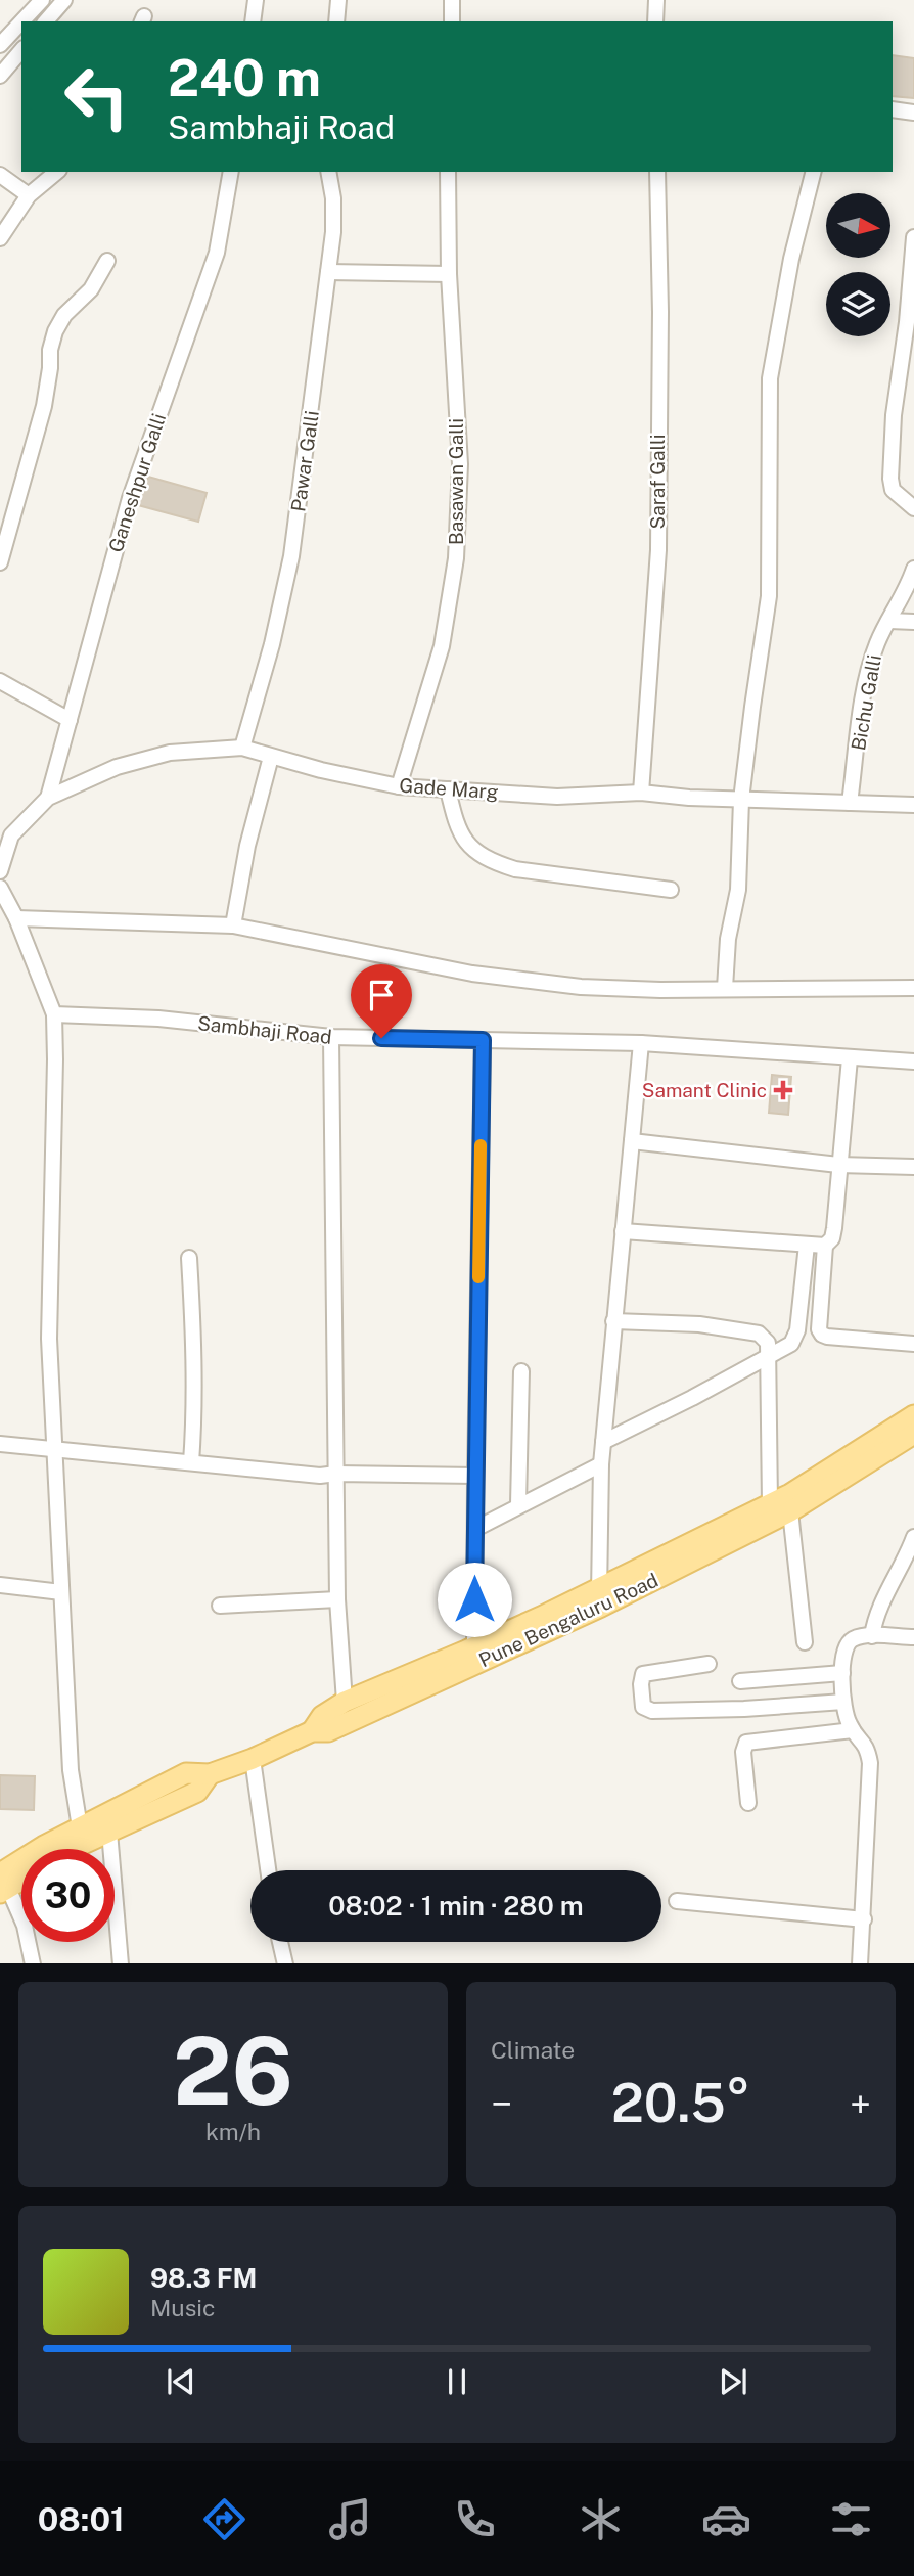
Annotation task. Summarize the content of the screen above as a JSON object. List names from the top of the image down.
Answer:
{
  "streets": {
    "main road": ["Pune Bengaluru Road"],
    "street": [
      "Pawar Galli",
      "Basawan Galli",
      "Saraf Galli",
      "Ganeshpur Galli",
      "Bichu Galli",
      "Gade Marg",
      "Sambhaji Road"
    ]
  },
  "crossings": [
    ["Pawar Galli", "Gade Marg"],
    ["Basawan Galli", "Gade Marg"],
    ["Saraf Galli", "Gade Marg"],
    ["Ganeshpur Galli", "Gade Marg"],
    ["Bichu Galli", "Gade Marg"]
  ],
  "places": {
    "health": ["Samant Clinic"]
  },
  "north": "right",
  "page": {
    "turn": ["240 m", "Sambhaji Road"],
    "limit": "30",
    "trip": "08:02 · 1 min · 280 m",
    "tile": [
      ["26", "km/h"],
      "Climate"
    ],
    "heat": ["−", "20.5°", "+"],
    "song": ["98.3 FM", "Music"],
    "tabs": "08:01"
  }
}
